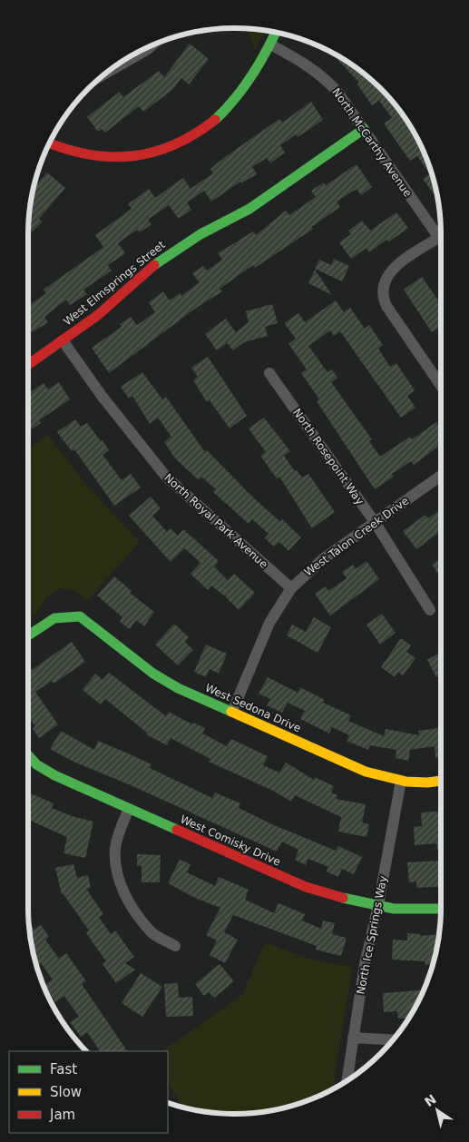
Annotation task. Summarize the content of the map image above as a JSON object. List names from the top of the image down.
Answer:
{
  "streets": {
    "street": [
      "North McCarthy Avenue",
      "West Elmsprings Street",
      "North Rosepoint Way",
      "North Royal Park Avenue",
      "West Talon Creek Drive",
      "West Sedona Drive",
      "West Comisky Drive",
      "North Ice Springs Way"
    ]
  },
  "crossings": [
    ["North McCarthy Avenue", "West Elmsprings Street"],
    ["West Elmsprings Street", "North Royal Park Avenue"],
    ["North Rosepoint Way", "West Talon Creek Drive"],
    ["North Royal Park Avenue", "West Talon Creek Drive"],
    ["West Talon Creek Drive", "West Sedona Drive"],
    ["West Sedona Drive", "North Ice Springs Way"],
    ["West Comisky Drive", "North Ice Springs Way"]
  ],
  "legend": ["Fast", "Slow", "Jam"],
  "north": "top left"
}
